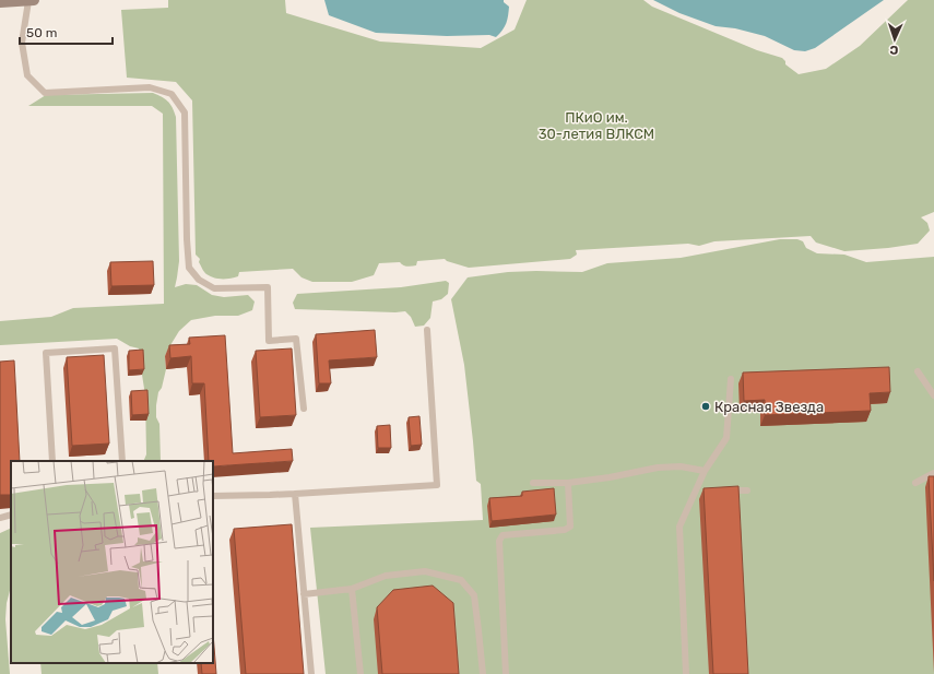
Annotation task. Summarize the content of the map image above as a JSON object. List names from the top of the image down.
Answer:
{
  "parks": ["ПКиО им. 30-летия ВЛКСМ"],
  "places": ["Красная Звезда"],
  "scale_bar": "50 m",
  "north": "bottom"
}
